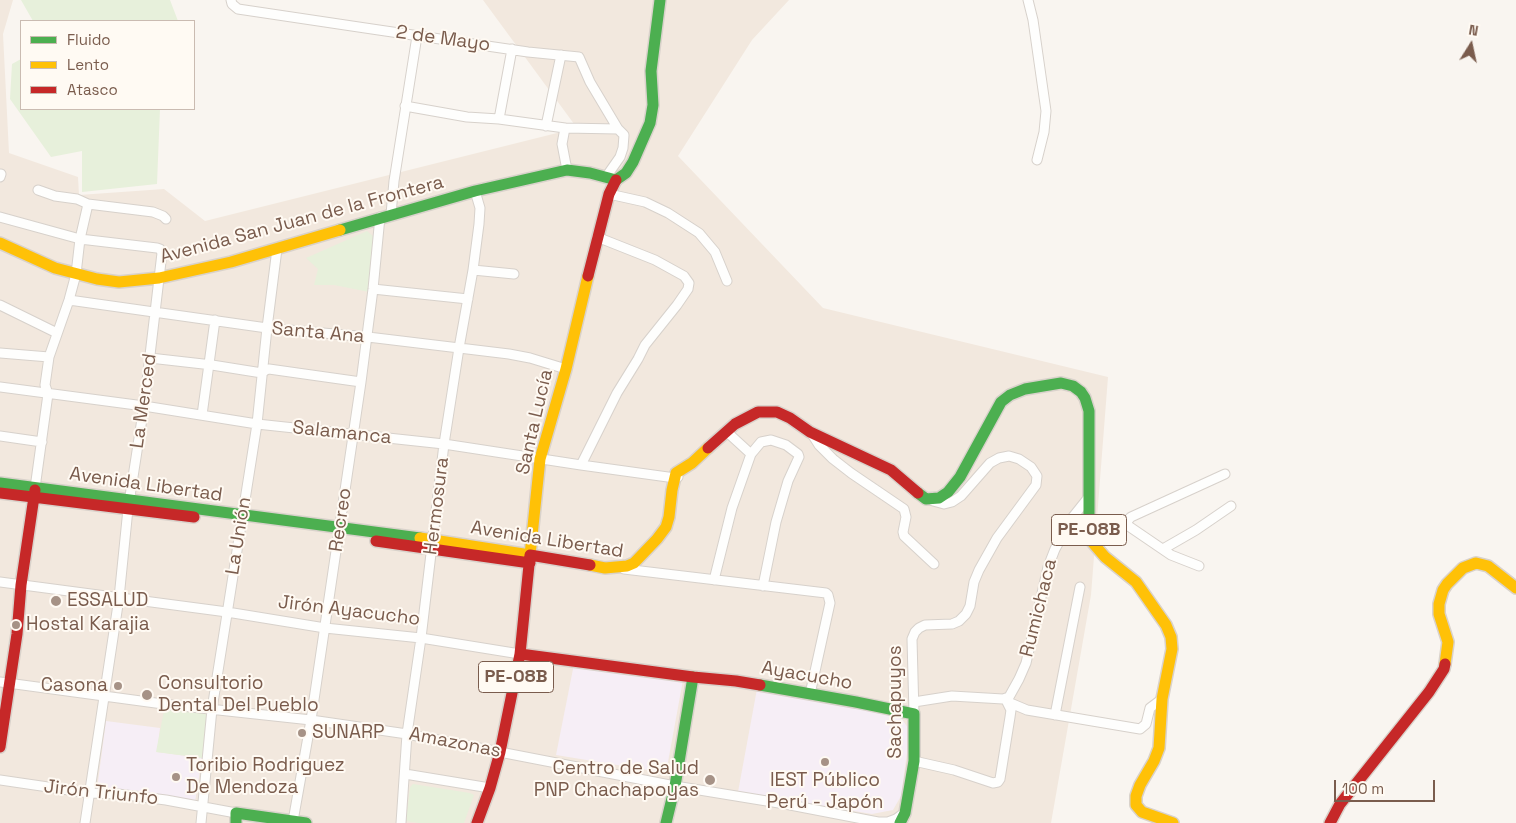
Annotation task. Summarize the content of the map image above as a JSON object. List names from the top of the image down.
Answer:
{
  "streets": {
    "main road": [
      "Avenida San Juan de la Frontera",
      "Santa Lucía",
      "Avenida Libertad",
      "PE-08B",
      "Jirón Ayacucho",
      "Ayacucho",
      "Sachapuyos"
    ],
    "street": [
      "2 de Mayo",
      "Santa Ana",
      "La Merced",
      "Salamanca",
      "Hermosura",
      "Recreo",
      "La Unión",
      "Rumichaca",
      "Amazonas",
      "Jirón Triunfo"
    ]
  },
  "crossings": [
    ["Avenida San Juan de la Frontera", "La Merced"],
    ["Avenida San Juan de la Frontera", "Santa Lucía"],
    ["Avenida San Juan de la Frontera", "Hermosura"],
    ["Avenida San Juan de la Frontera", "Recreo"],
    ["Avenida San Juan de la Frontera", "La Unión"],
    ["Santa Ana", "La Merced"],
    ["Santa Ana", "Santa Lucía"],
    ["Santa Ana", "Hermosura"],
    ["Santa Ana", "Recreo"],
    ["Santa Ana", "La Unión"],
    ["La Merced", "Salamanca"],
    ["La Merced", "Avenida Libertad"],
    ["La Merced", "Jirón Ayacucho"],
    ["La Merced", "Amazonas"],
    ["La Merced", "Jirón Triunfo"],
    ["Santa Lucía", "Salamanca"],
    ["Santa Lucía", "Avenida Libertad"],
    ["Santa Lucía", "Jirón Ayacucho"],
    ["Santa Lucía", "Amazonas"],
    ["Salamanca", "Hermosura"],
    ["Salamanca", "Recreo"],
    ["Salamanca", "La Unión"],
    ["Avenida Libertad", "Hermosura"],
    ["Avenida Libertad", "Recreo"],
    ["Avenida Libertad", "La Unión"],
    ["Hermosura", "Jirón Ayacucho"],
    ["Hermosura", "Amazonas"],
    ["Recreo", "Jirón Ayacucho"],
    ["Recreo", "Amazonas"],
    ["PE-08B", "Rumichaca"],
    ["PE-08B", "Ayacucho"],
    ["PE-08B", "Sachapuyos"],
    ["La Unión", "Jirón Ayacucho"],
    ["La Unión", "Amazonas"],
    ["La Unión", "Jirón Triunfo"],
    ["Rumichaca", "Ayacucho"],
    ["Jirón Ayacucho", "Ayacucho"],
    ["Ayacucho", "Sachapuyos"],
    ["Sachapuyos", "Amazonas"]
  ],
  "places": [
    "ESSALUD",
    "Hostal Karajia",
    "Casona",
    "Consultorio Dental Del Pueblo",
    "SUNARP",
    "IEST Público Perú - Japón",
    "Toribio Rodriguez De Mendoza",
    "Centro de Salud PNP Chachapoyas"
  ],
  "legend": ["Fluido", "Lento", "Atasco"],
  "scale_bar": "100 m",
  "north": "top"
}
